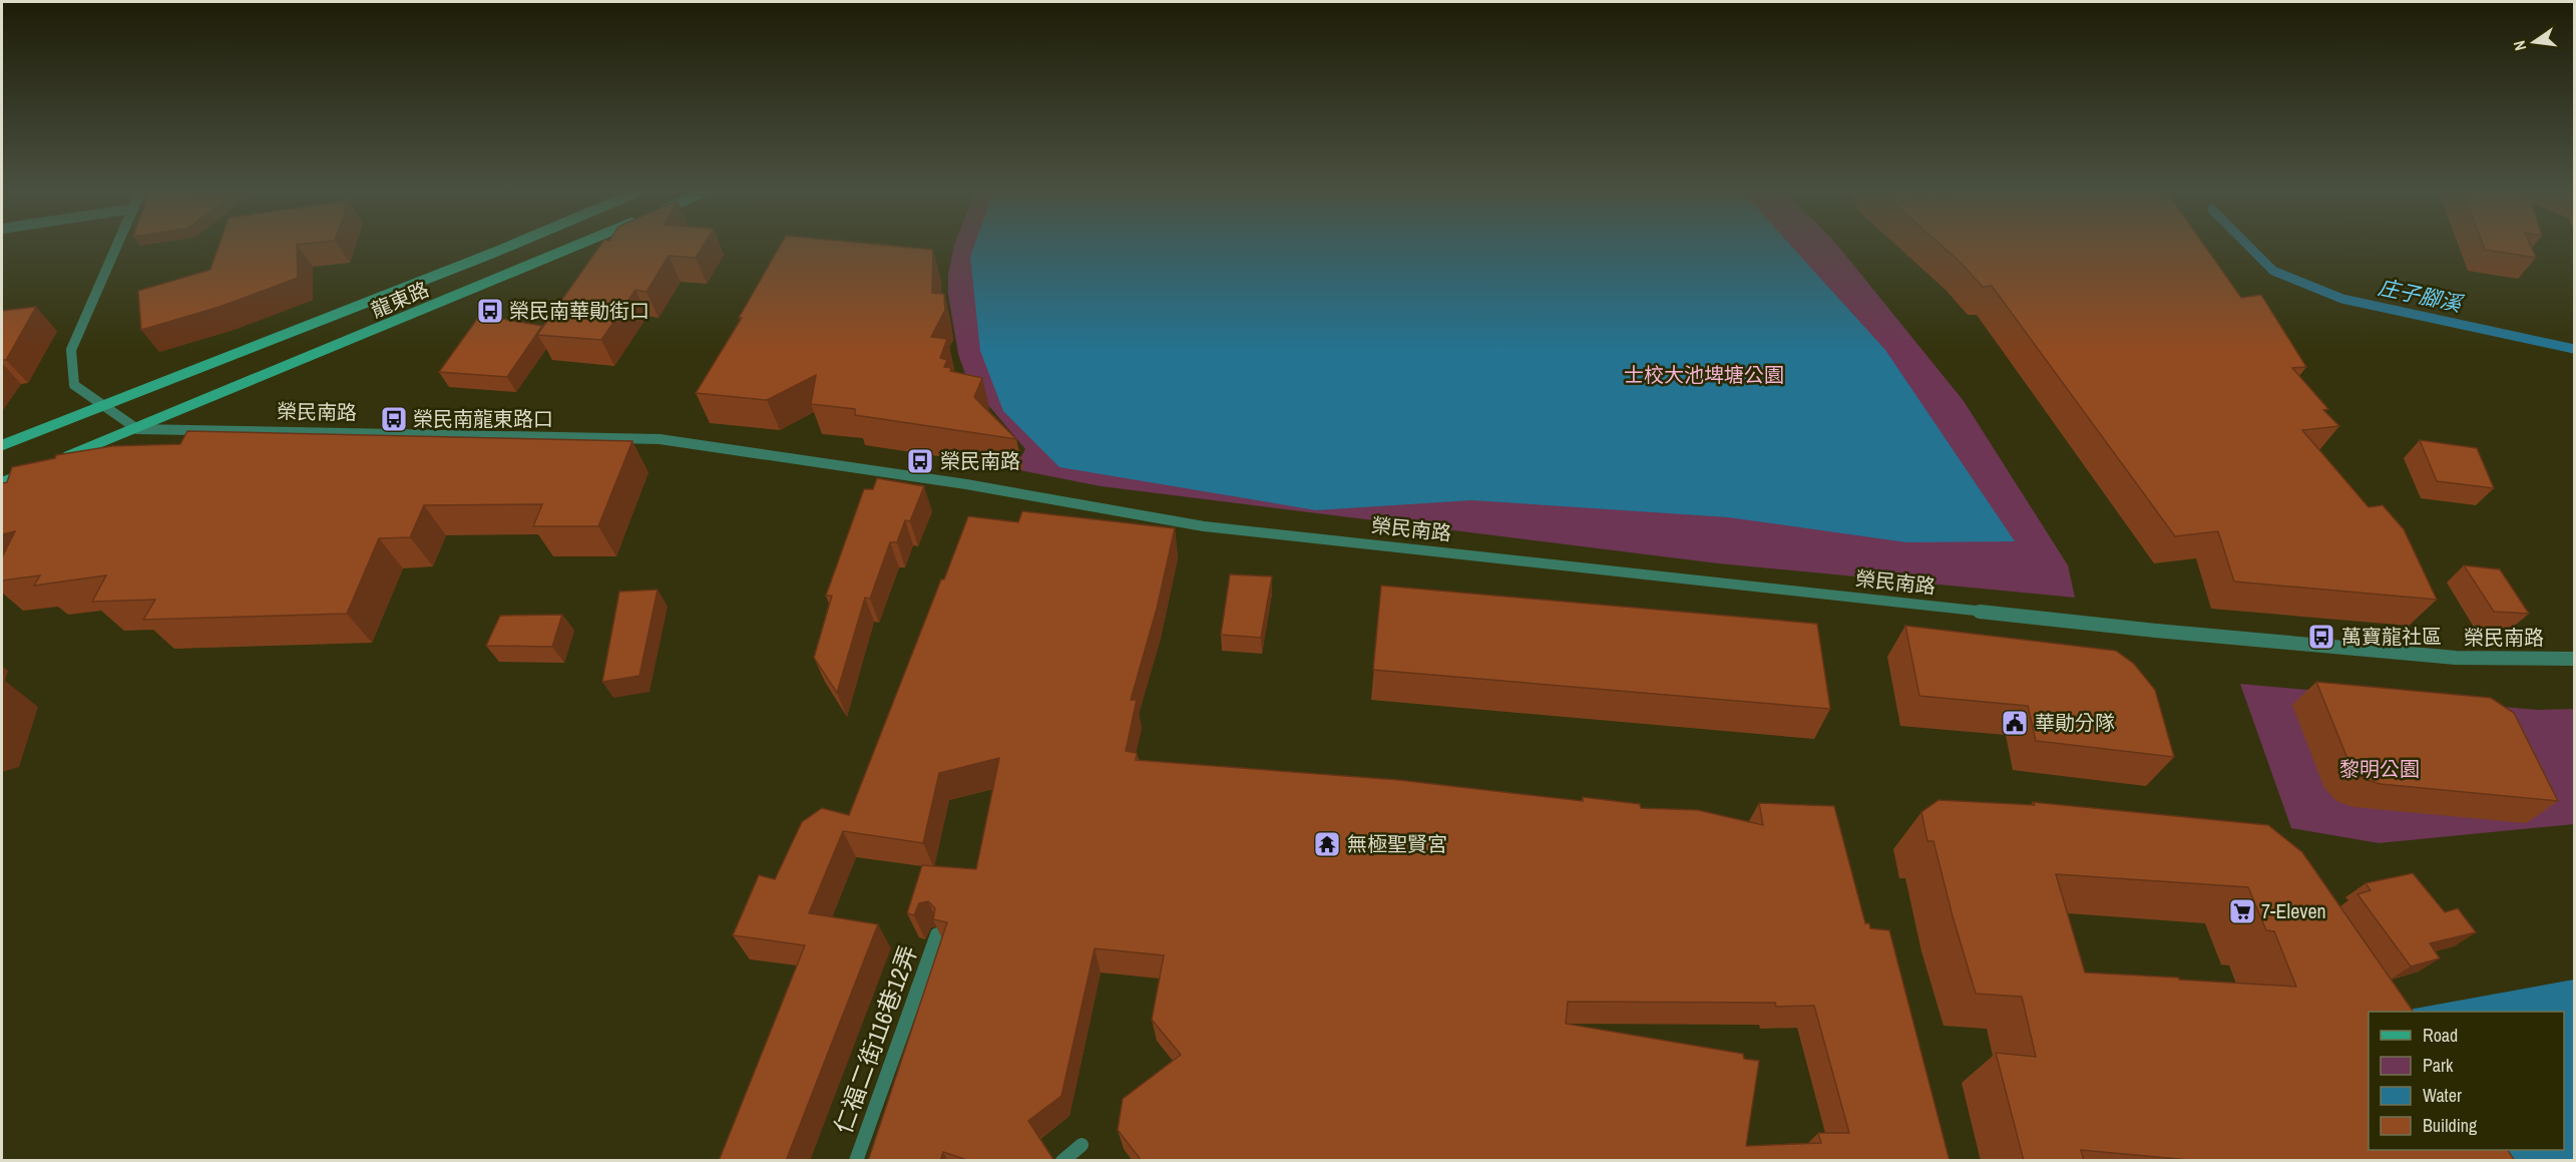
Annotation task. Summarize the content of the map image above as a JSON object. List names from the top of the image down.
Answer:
{
  "streets": {
    "street": ["龍東路", "榮民南路", "仁福二街116巷12弄"]
  },
  "crossings": [
    ["龍東路", "榮民南路"]
  ],
  "water": ["庄子腳溪"],
  "parks": ["士校大池埤塘公園", "黎明公園"],
  "places": {
    "bus stop": [
      "榮民南華勛街口",
      "榮民南龍東路口",
      "榮民南路",
      "萬寶龍社區"
    ],
    "public building": ["華勛分隊"],
    "temple": ["無極聖賢宮"],
    "supermarket": ["7-Eleven"]
  },
  "legend": [
    "Road",
    "Park",
    "Water",
    "Building"
  ],
  "north": "left"
}
